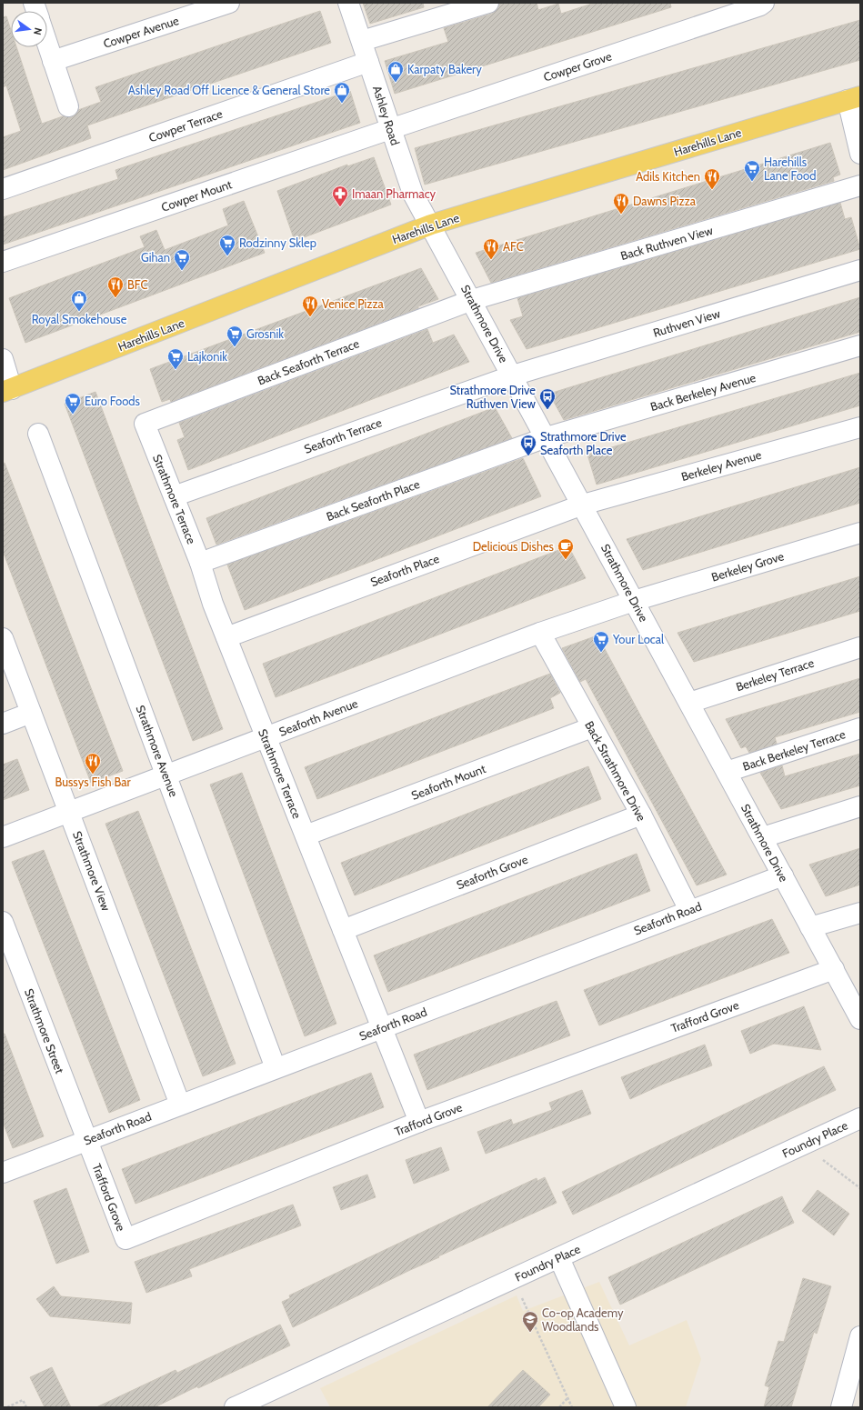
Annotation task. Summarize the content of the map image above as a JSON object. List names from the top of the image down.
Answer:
{
  "streets": {
    "main road": ["Harehills Lane"],
    "street": [
      "Cowper Avenue",
      "Cowper Grove",
      "Ashley Road",
      "Cowper Terrace",
      "Cowper Mount",
      "Back Ruthven View",
      "Ruthven View",
      "Strathmore Drive",
      "Back Seaforth Terrace",
      "Back Berkeley Avenue",
      "Seaforth Terrace",
      "Berkeley Avenue",
      "Strathmore Terrace",
      "Back Seaforth Place",
      "Berkeley Grove",
      "Seaforth Place",
      "Berkeley Terrace",
      "Seaforth Avenue",
      "Back Berkeley Terrace",
      "Strathmore Avenue",
      "Back Strathmore Drive",
      "Seaforth Mount",
      "Strathmore View",
      "Seaforth Grove",
      "Seaforth Road",
      "Trafford Grove",
      "Strathmore Street",
      "Foundry Place"
    ]
  },
  "crossings": [
    ["Cowper Grove", "Ashley Road"],
    ["Cowper Grove", "Cowper Mount"],
    ["Ashley Road", "Cowper Terrace"],
    ["Ashley Road", "Harehills Lane"],
    ["Ashley Road", "Cowper Mount"],
    ["Ashley Road", "Strathmore Drive"],
    ["Harehills Lane", "Strathmore Drive"],
    ["Back Ruthven View", "Strathmore Drive"],
    ["Back Ruthven View", "Back Seaforth Terrace"],
    ["Ruthven View", "Strathmore Drive"],
    ["Ruthven View", "Seaforth Terrace"],
    ["Strathmore Drive", "Back Seaforth Terrace"],
    ["Strathmore Drive", "Back Berkeley Avenue"],
    ["Strathmore Drive", "Seaforth Terrace"],
    ["Strathmore Drive", "Berkeley Avenue"],
    ["Strathmore Drive", "Back Seaforth Place"],
    ["Strathmore Drive", "Berkeley Grove"],
    ["Strathmore Drive", "Seaforth Place"],
    ["Strathmore Drive", "Berkeley Terrace"],
    ["Strathmore Drive", "Seaforth Avenue"],
    ["Strathmore Drive", "Back Berkeley Terrace"],
    ["Strathmore Drive", "Seaforth Road"],
    ["Strathmore Drive", "Trafford Grove"],
    ["Back Seaforth Terrace", "Strathmore Terrace"],
    ["Back Berkeley Avenue", "Back Seaforth Place"],
    ["Seaforth Terrace", "Strathmore Terrace"],
    ["Berkeley Avenue", "Seaforth Place"],
    ["Strathmore Terrace", "Back Seaforth Place"],
    ["Strathmore Terrace", "Seaforth Place"],
    ["Strathmore Terrace", "Seaforth Avenue"],
    ["Strathmore Terrace", "Seaforth Mount"],
    ["Strathmore Terrace", "Seaforth Grove"],
    ["Strathmore Terrace", "Seaforth Road"],
    ["Strathmore Terrace", "Trafford Grove"],
    ["Berkeley Grove", "Seaforth Avenue"],
    ["Seaforth Avenue", "Strathmore Avenue"],
    ["Seaforth Avenue", "Back Strathmore Drive"],
    ["Seaforth Avenue", "Strathmore View"],
    ["Strathmore Avenue", "Seaforth Road"],
    ["Back Strathmore Drive", "Seaforth Mount"],
    ["Back Strathmore Drive", "Seaforth Grove"],
    ["Back Strathmore Drive", "Seaforth Road"],
    ["Strathmore View", "Seaforth Road"],
    ["Seaforth Road", "Trafford Grove"],
    ["Seaforth Road", "Strathmore Street"],
    ["Trafford Grove", "Strathmore Street"]
  ],
  "places": {
    "shop": ["Karpaty Bakery", "Ashley Road Off Licence & General Store", "Royal Smokehouse"],
    "supermarket": [
      "Harehills Lane Food",
      "Rodzinny Sklep",
      "Gihan",
      "Grosnik",
      "Lajkonik",
      "Euro Foods",
      "Your Local"
    ],
    "restaurant": [
      "Adils Kitchen",
      "Dawns Pizza",
      "AFC",
      "BFC",
      "Venice Pizza",
      "Bussys Fish Bar"
    ],
    "pharmacy": ["Imaan Pharmacy"],
    "bus stop": ["Strathmore Drive Ruthven View", "Strathmore Drive Seaforth Place"],
    "cafe": ["Delicious Dishes"],
    "school or university": ["Co-op Academy Woodlands"]
  },
  "north": "right"
}
